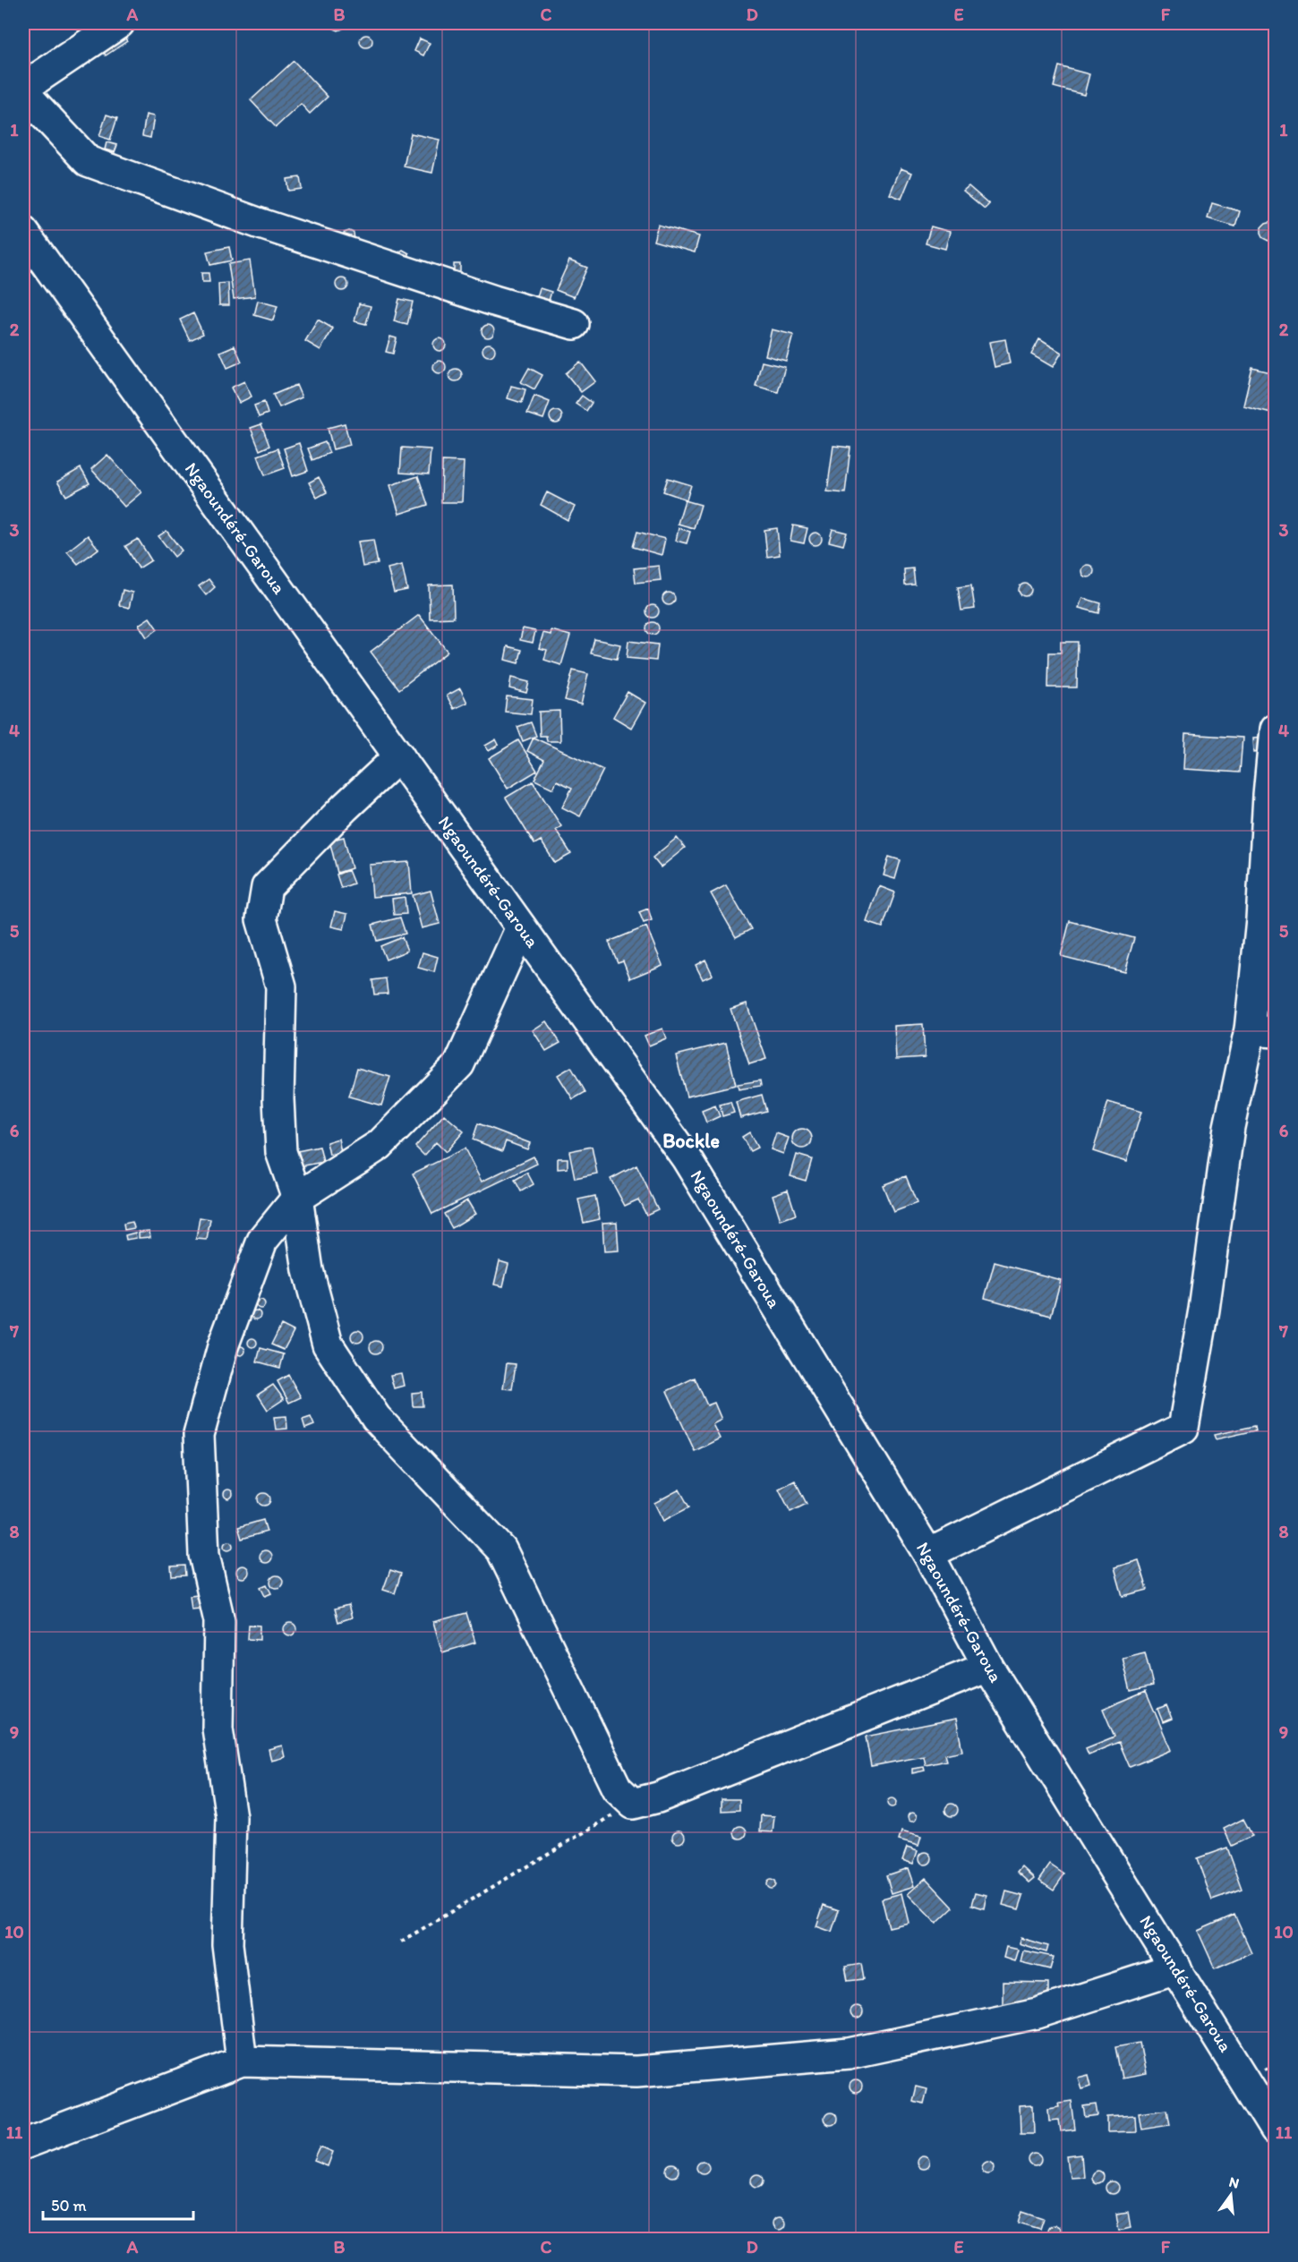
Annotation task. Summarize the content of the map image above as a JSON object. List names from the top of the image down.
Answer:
{
  "streets": {
    "main road": ["Ngaoundéré-Garoua"]
  },
  "districts": ["Bockle"],
  "scale_bar": "50 m",
  "north": "top",
  "grid": {
    "columns": [
      "A",
      "B",
      "C",
      "D",
      "E",
      "F"
    ],
    "rows": [
      "1",
      "2",
      "3",
      "4",
      "5",
      "6",
      "7",
      "8",
      "9",
      "10",
      "11"
    ]
  }
}
